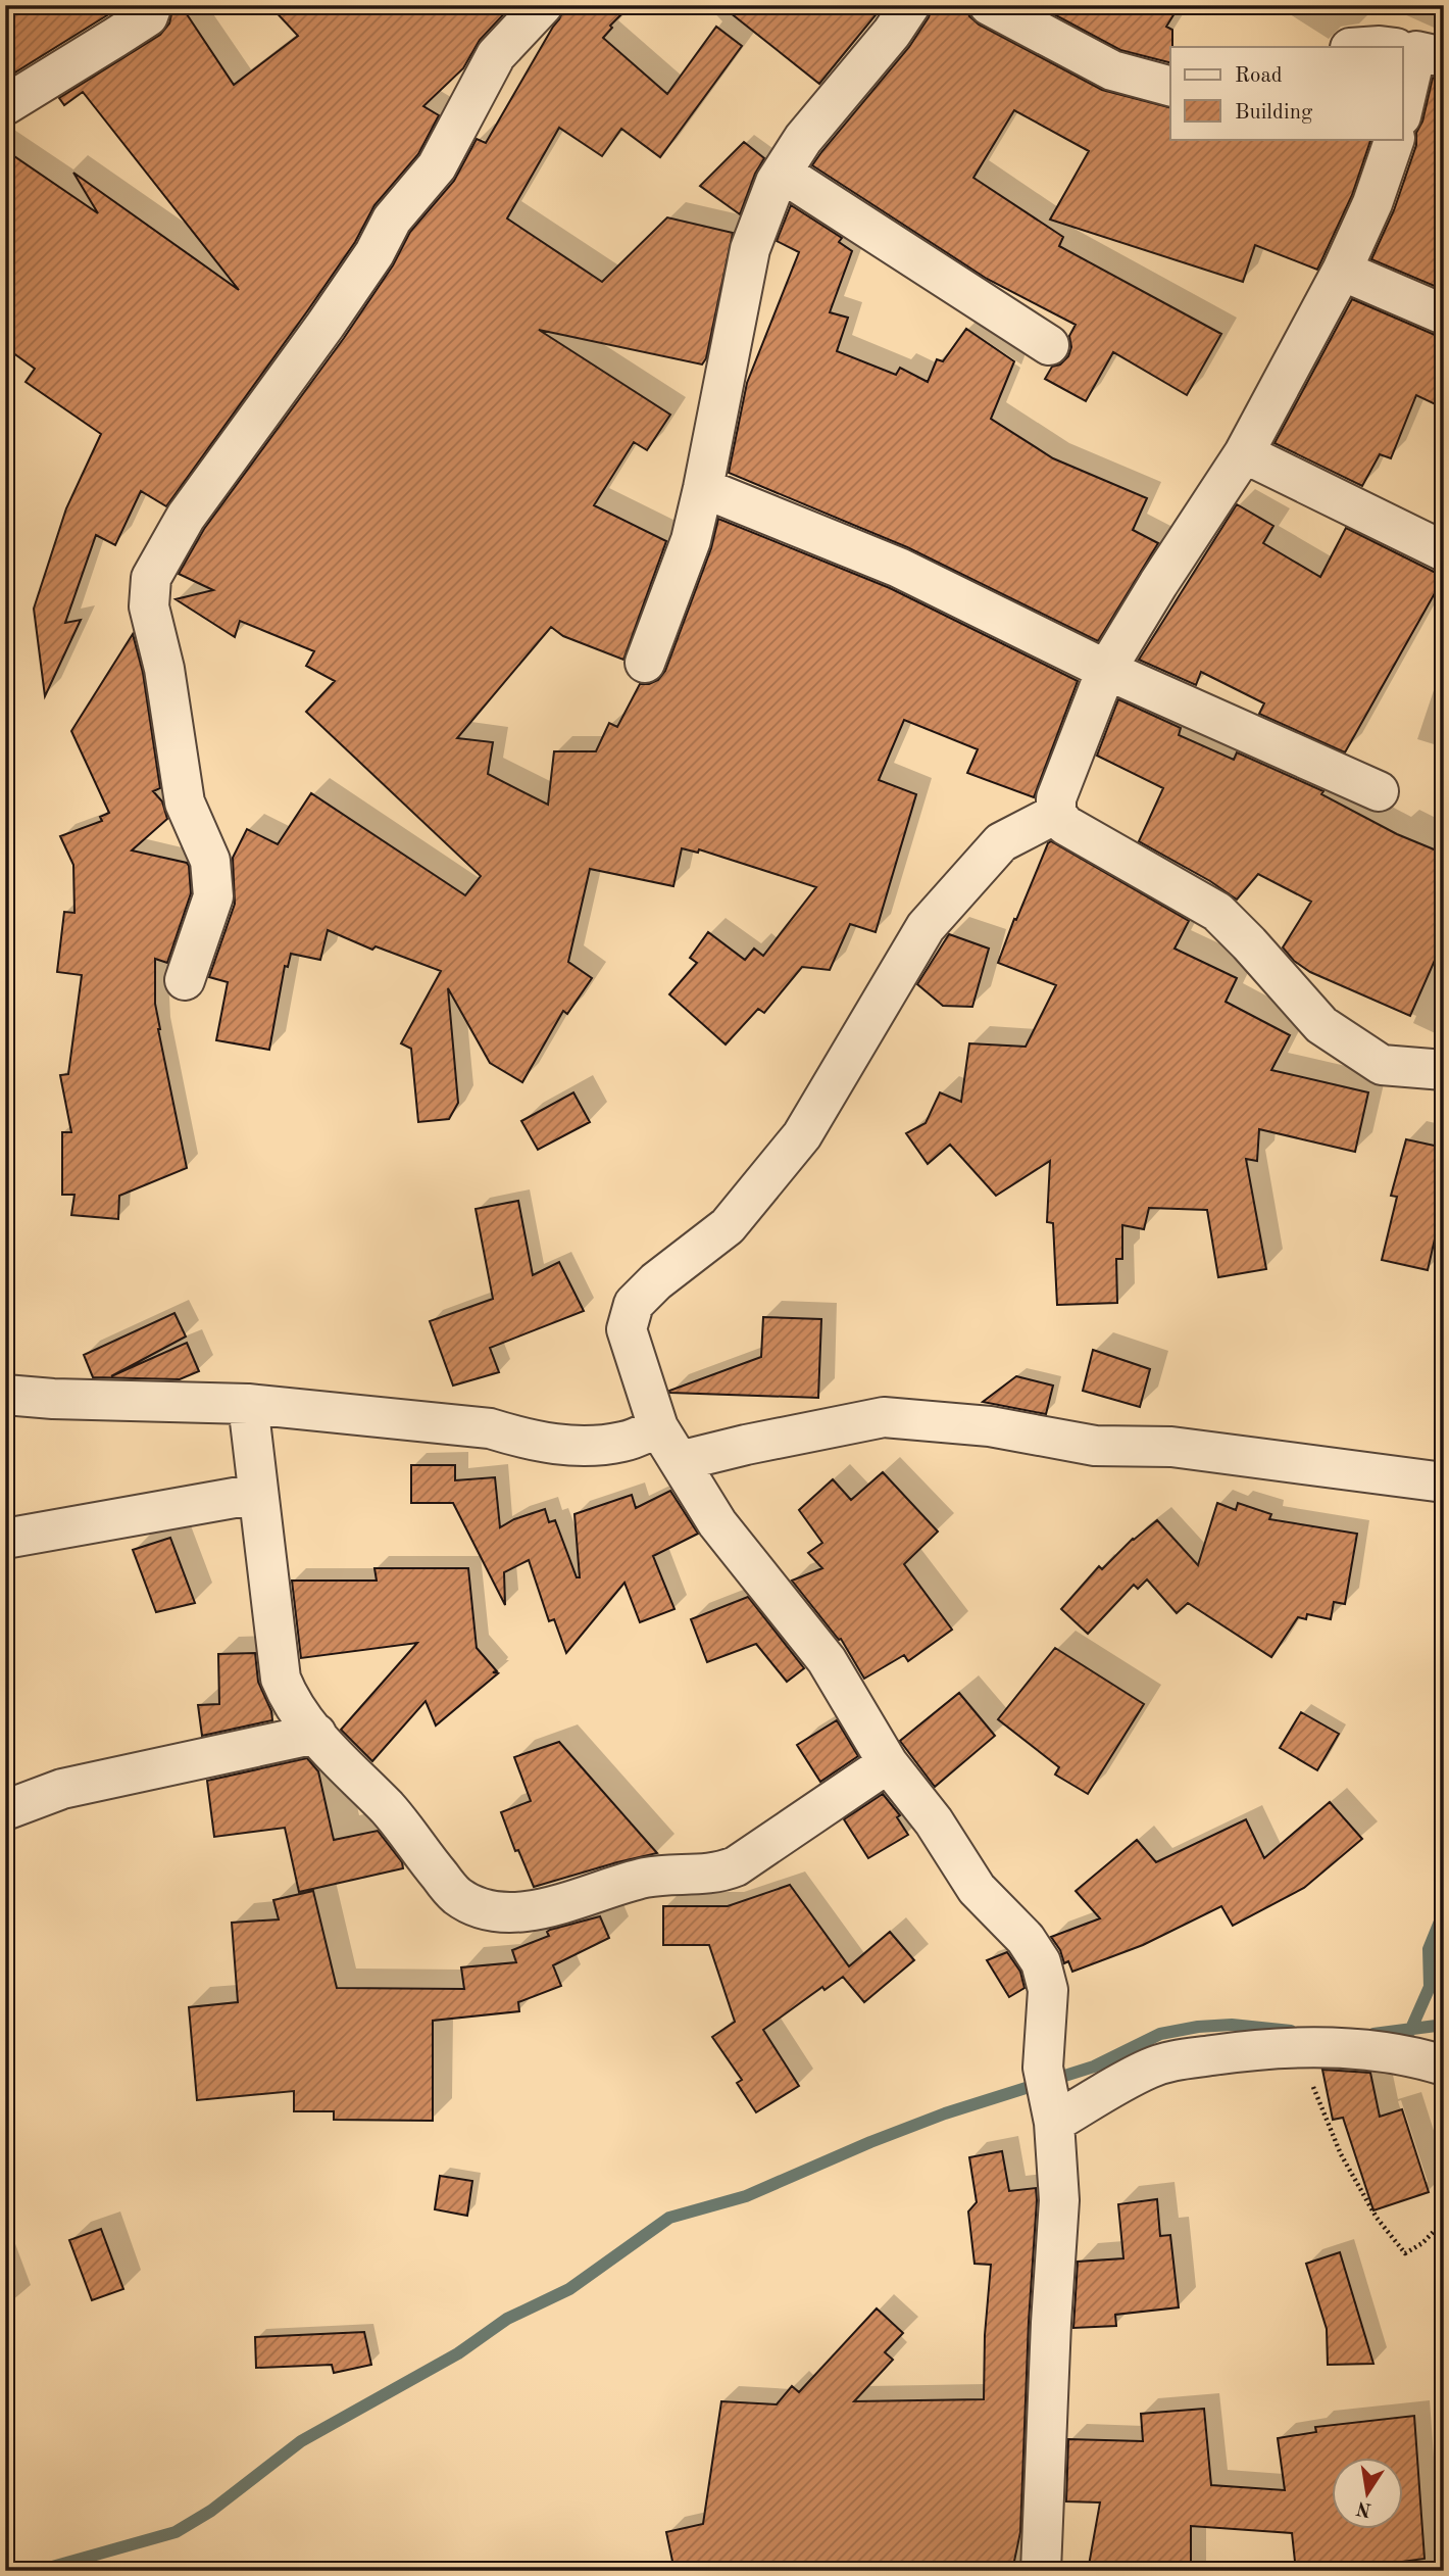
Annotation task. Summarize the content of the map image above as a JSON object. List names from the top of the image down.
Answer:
{
  "legend": ["Road", "Building"],
  "north": "bottom"
}
